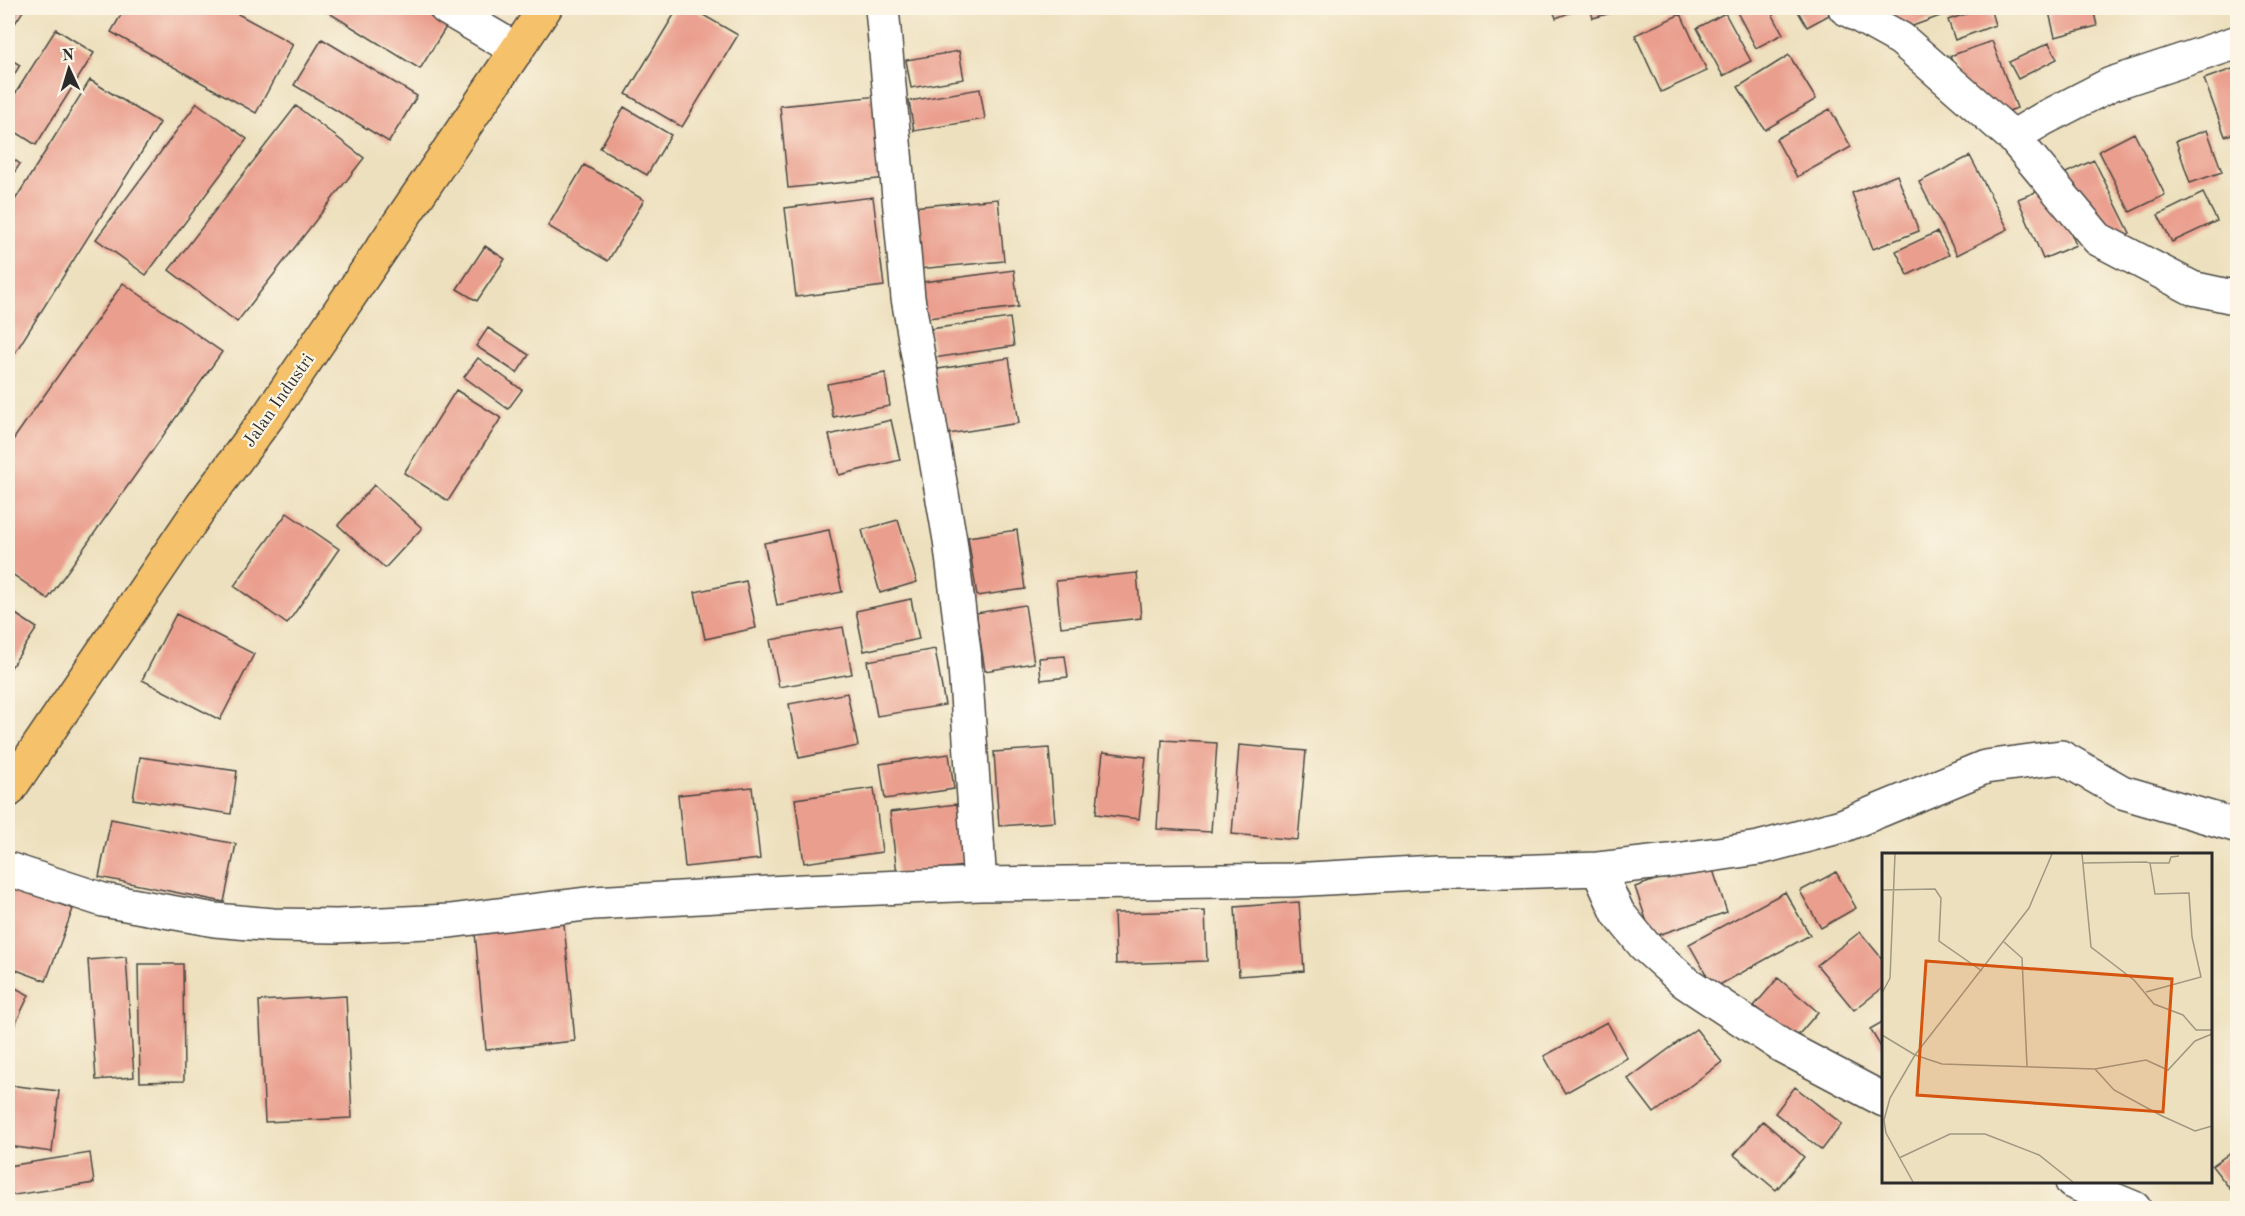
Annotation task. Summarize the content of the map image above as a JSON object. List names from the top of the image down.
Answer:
{
  "streets": {
    "main road": ["Jalan Industri"]
  },
  "north": "top"
}
